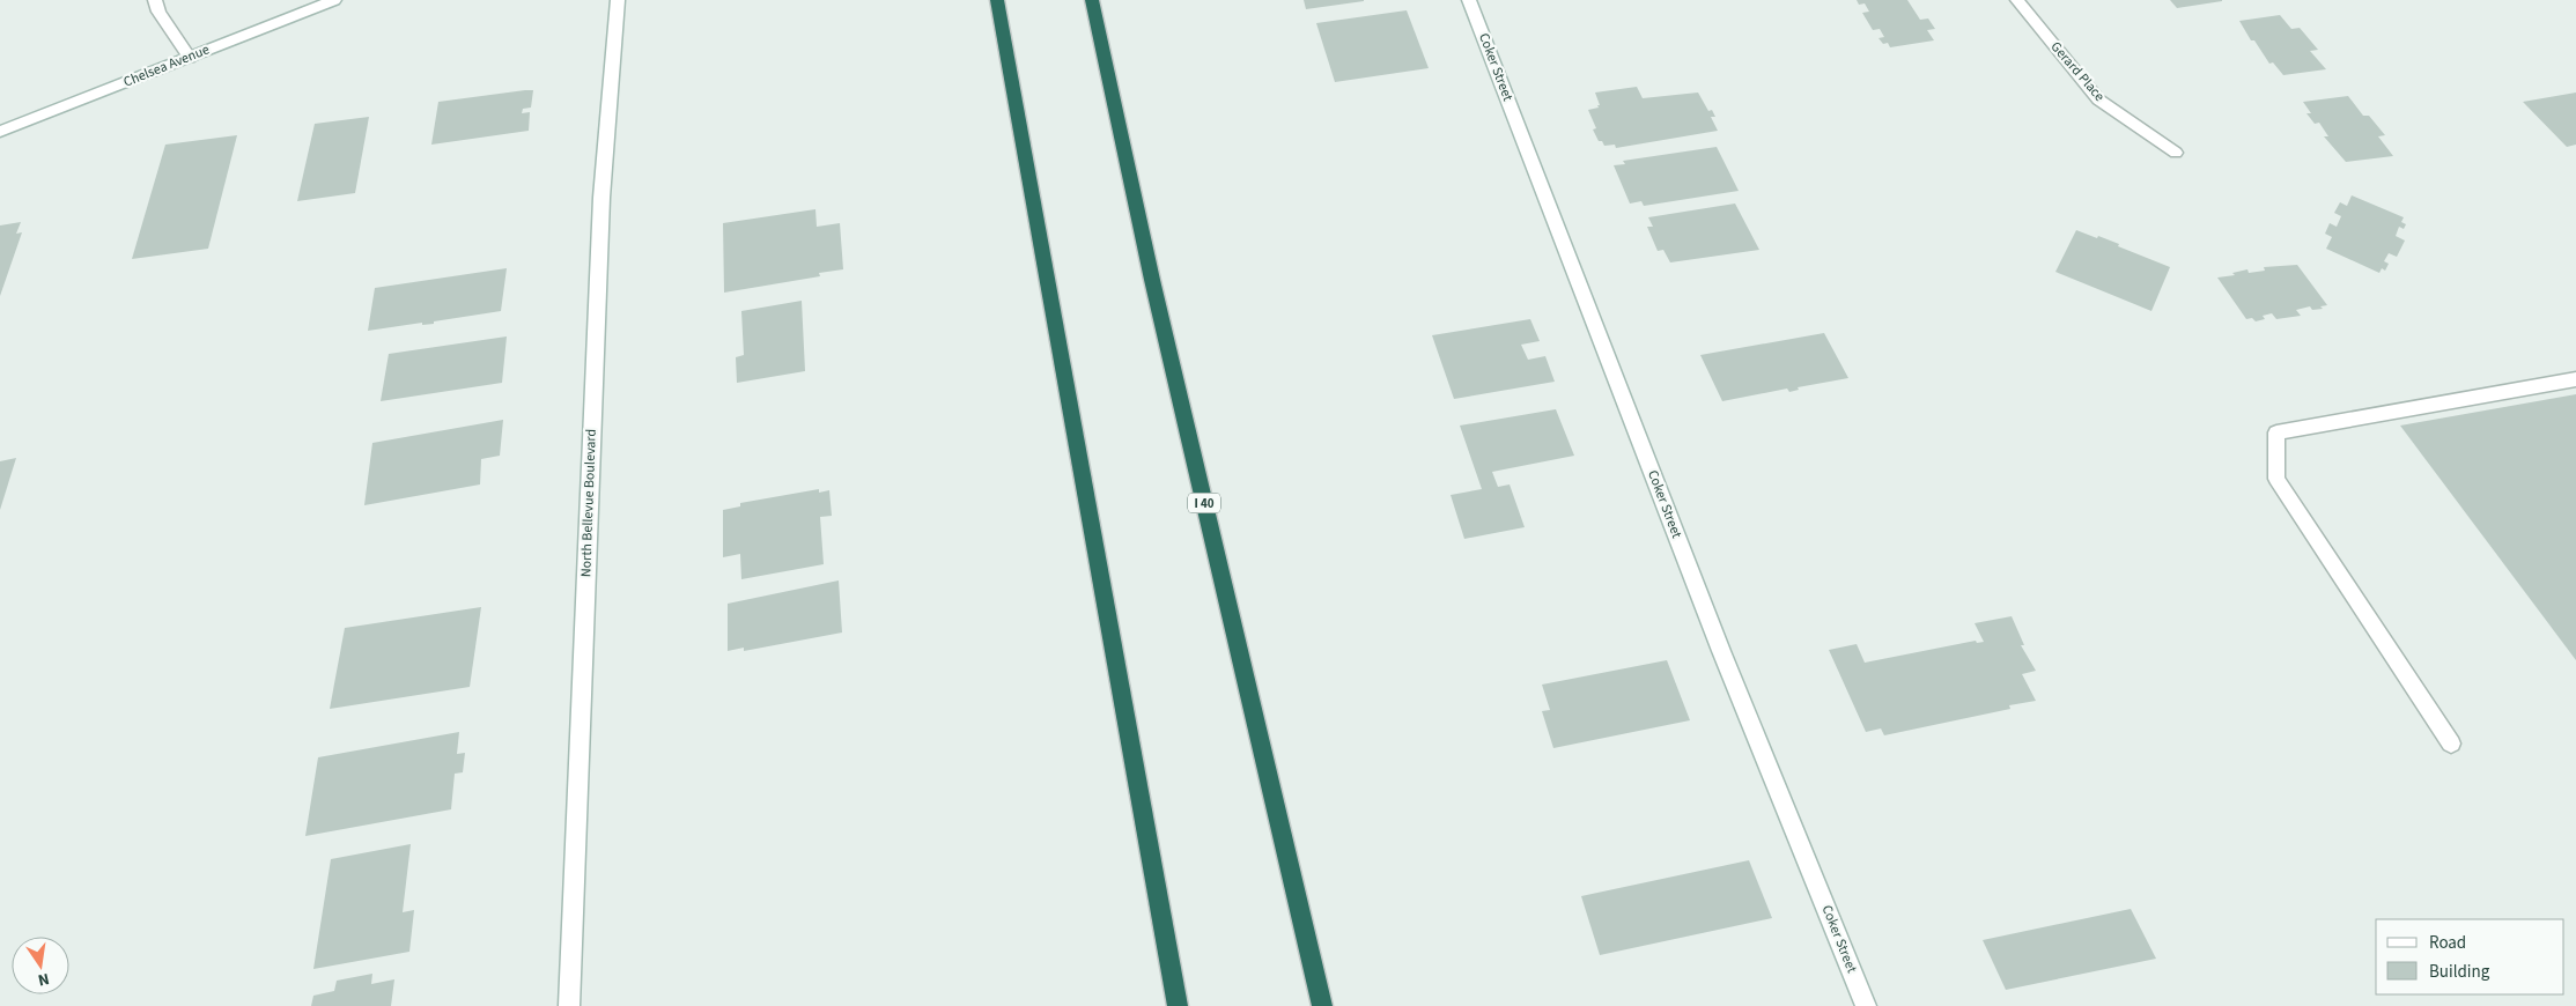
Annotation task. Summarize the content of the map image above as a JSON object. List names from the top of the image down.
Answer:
{
  "streets": {
    "highway": ["I 40"],
    "main road": [
      "Chelsea Avenue",
      "Coker Street",
      "Gerard Place",
      "North Bellevue Boulevard"
    ]
  },
  "legend": ["Road", "Building"],
  "north": "bottom"
}
